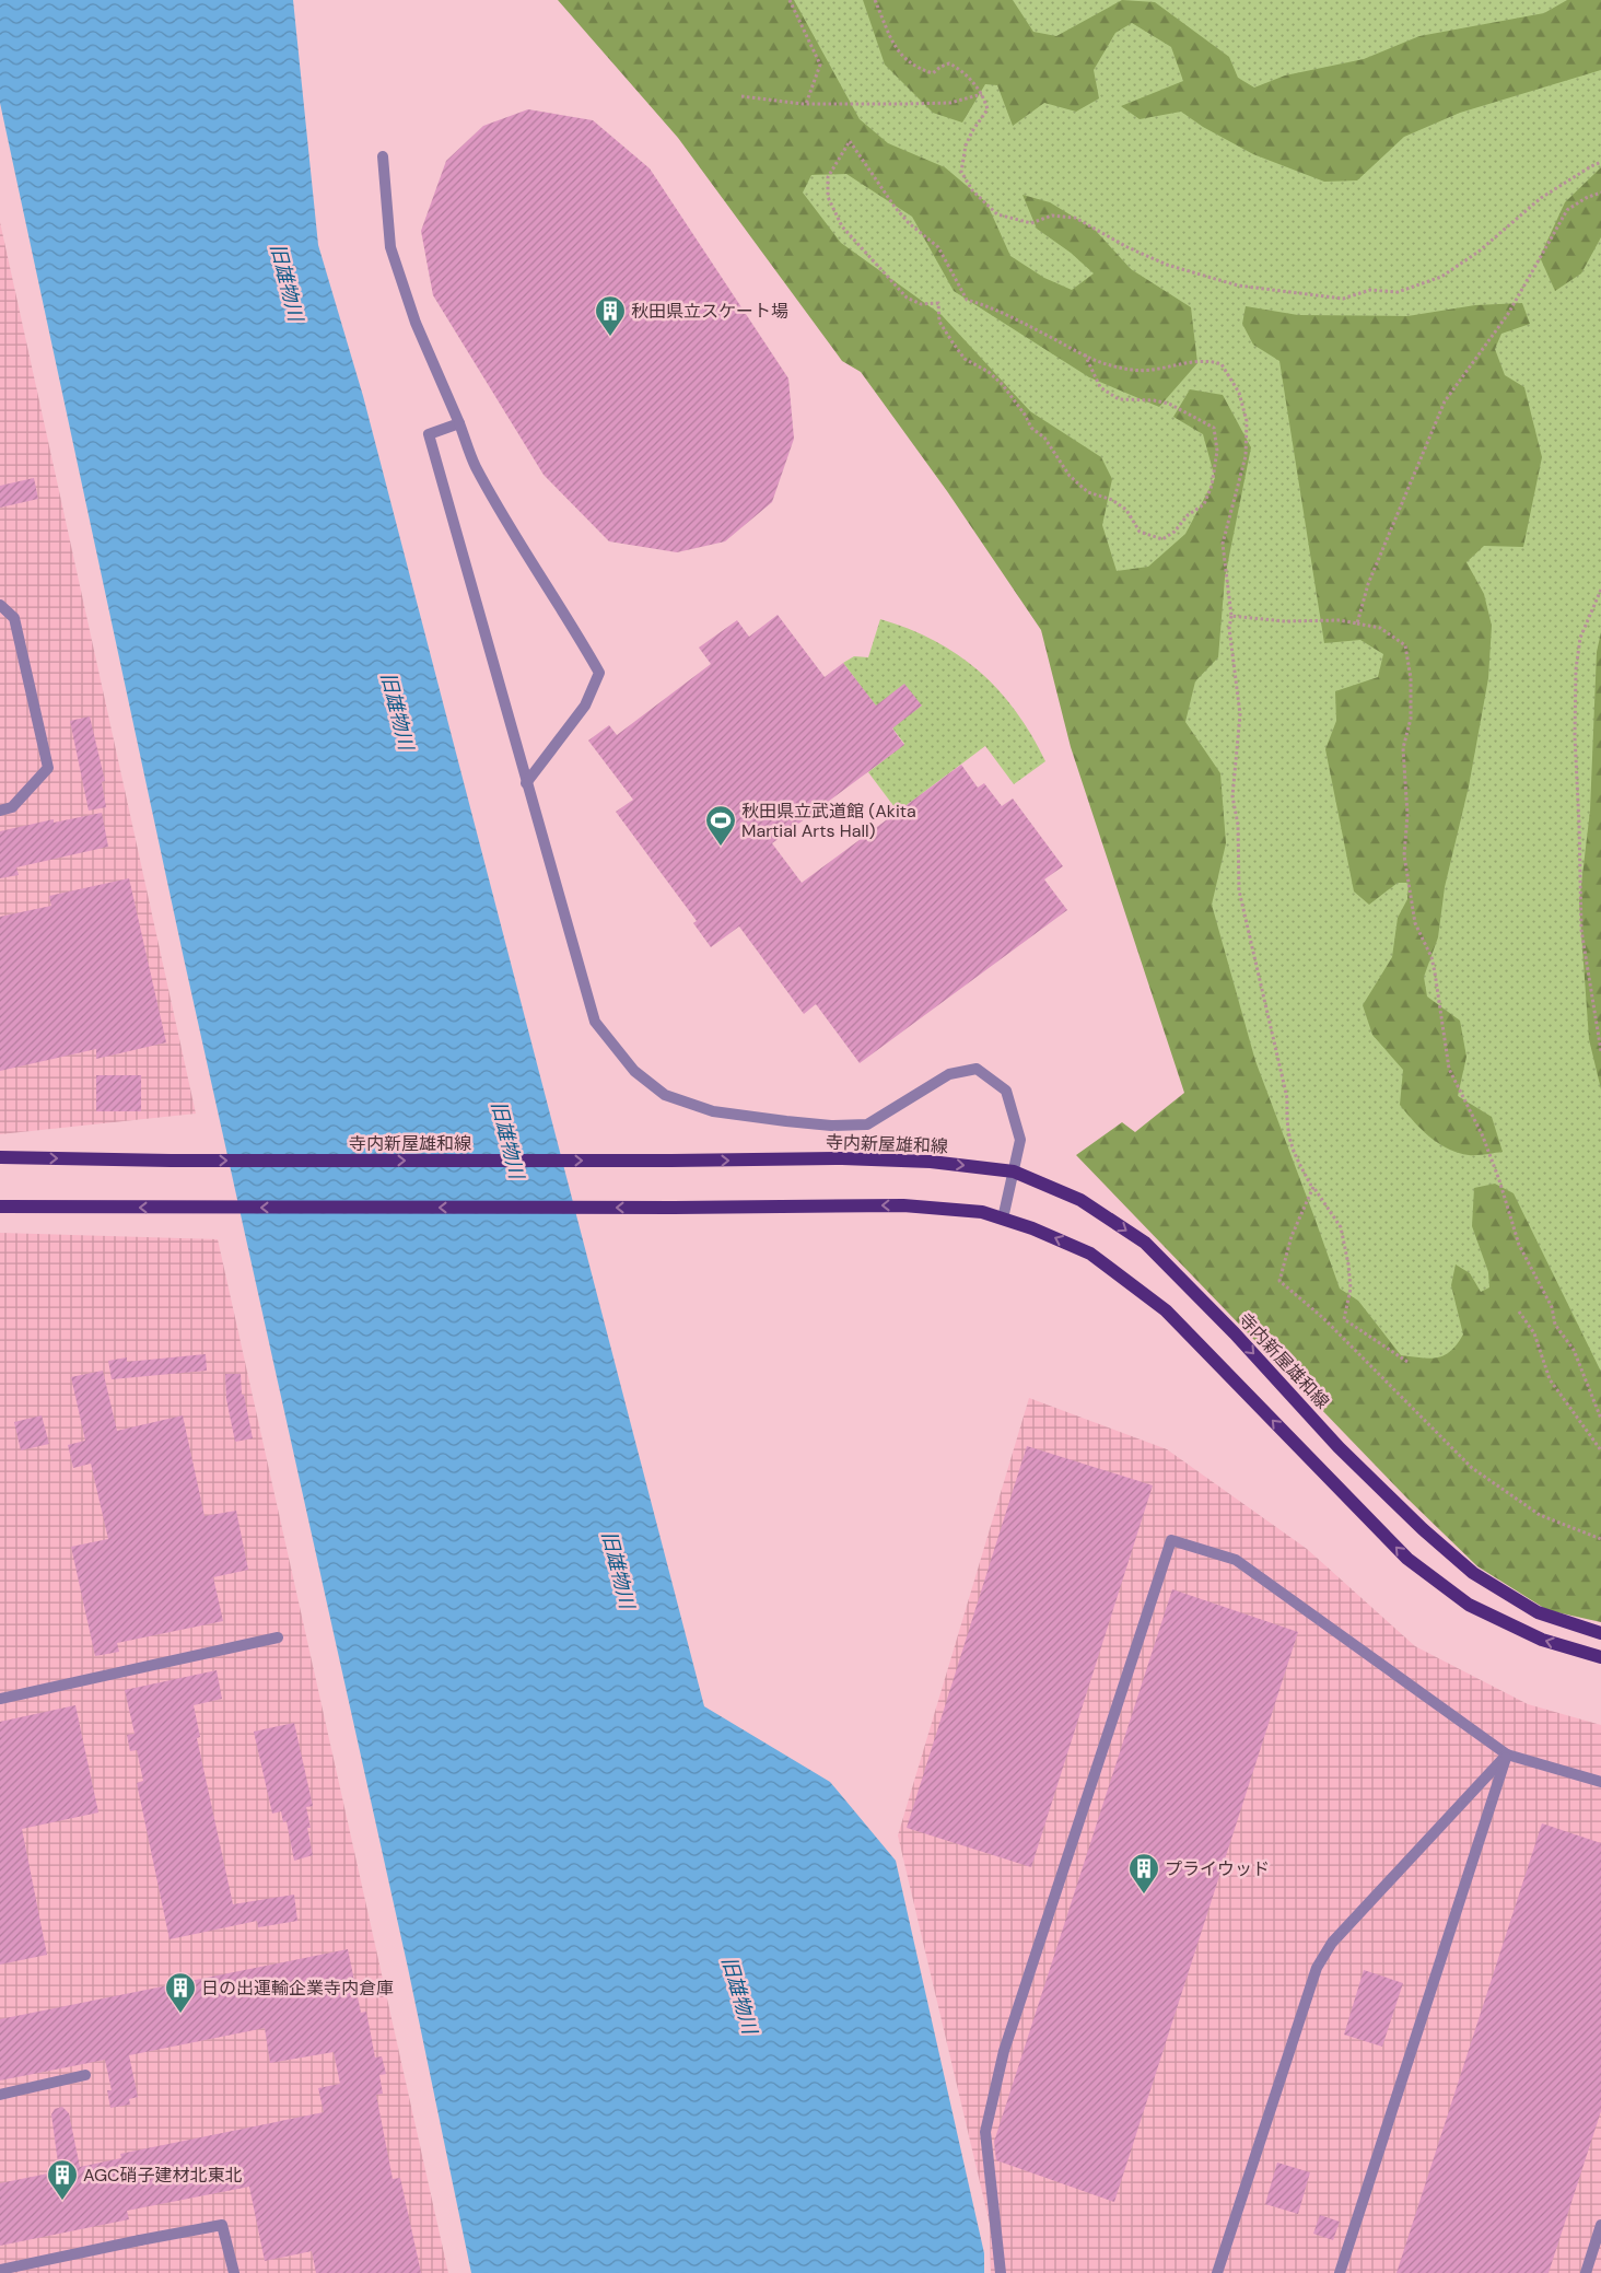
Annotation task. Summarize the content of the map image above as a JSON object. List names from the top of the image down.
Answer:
{
  "streets": {
    "main road": ["寺内新屋雄和線"]
  },
  "water": ["旧雄物川"],
  "places": {
    "building": [
      "秋田県立スケート場",
      "プライウッド",
      "日の出運輸企業寺内倉庫",
      "AGC硝子建材北東北"
    ],
    "sports": ["秋田県立武道館 (Akita Martial Arts Hall)"]
  }
}
